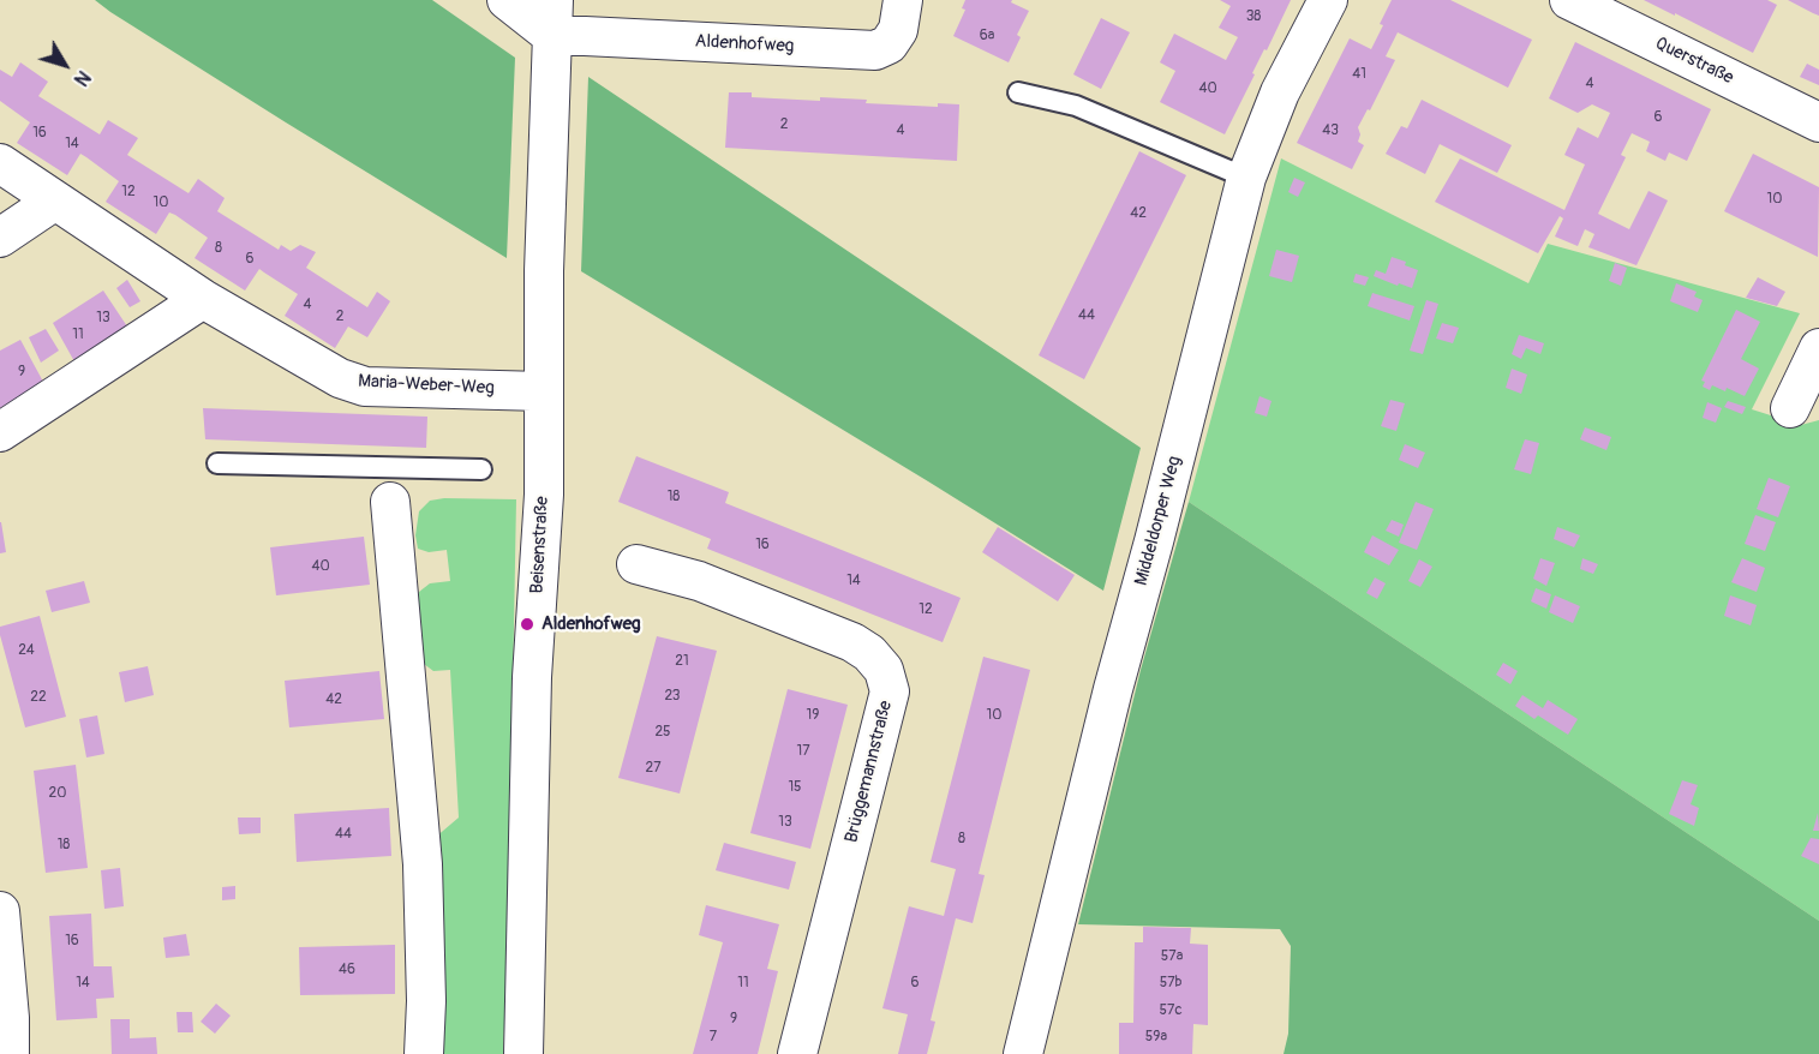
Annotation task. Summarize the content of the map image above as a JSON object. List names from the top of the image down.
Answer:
{
  "streets": {
    "street": [
      "Aldenhofweg",
      "Querstraße",
      "Maria-Weber-Weg",
      "Middeldorper Weg",
      "Beisenstraße",
      "Brüggemannstraße"
    ]
  },
  "crossings": [
    ["Aldenhofweg", "Beisenstraße"],
    ["Maria-Weber-Weg", "Beisenstraße"]
  ],
  "places": ["Aldenhofweg"],
  "house_numbers": [
    "38",
    "6a",
    "41",
    "4",
    "40",
    "6",
    "2",
    "4",
    "43",
    "16",
    "14",
    "12",
    "10",
    "10",
    "42",
    "8",
    "6",
    "4",
    "44",
    "2",
    "13",
    "11",
    "9",
    "18",
    "16",
    "40",
    "14",
    "12",
    "24",
    "21",
    "23",
    "22",
    "42",
    "19",
    "10",
    "25",
    "17",
    "27",
    "15",
    "20",
    "13",
    "44",
    "8",
    "18",
    "16",
    "57a",
    "46",
    "14",
    "11",
    "6",
    "57b",
    "57c",
    "9",
    "7",
    "59a"
  ],
  "north": "bottom right"
}
